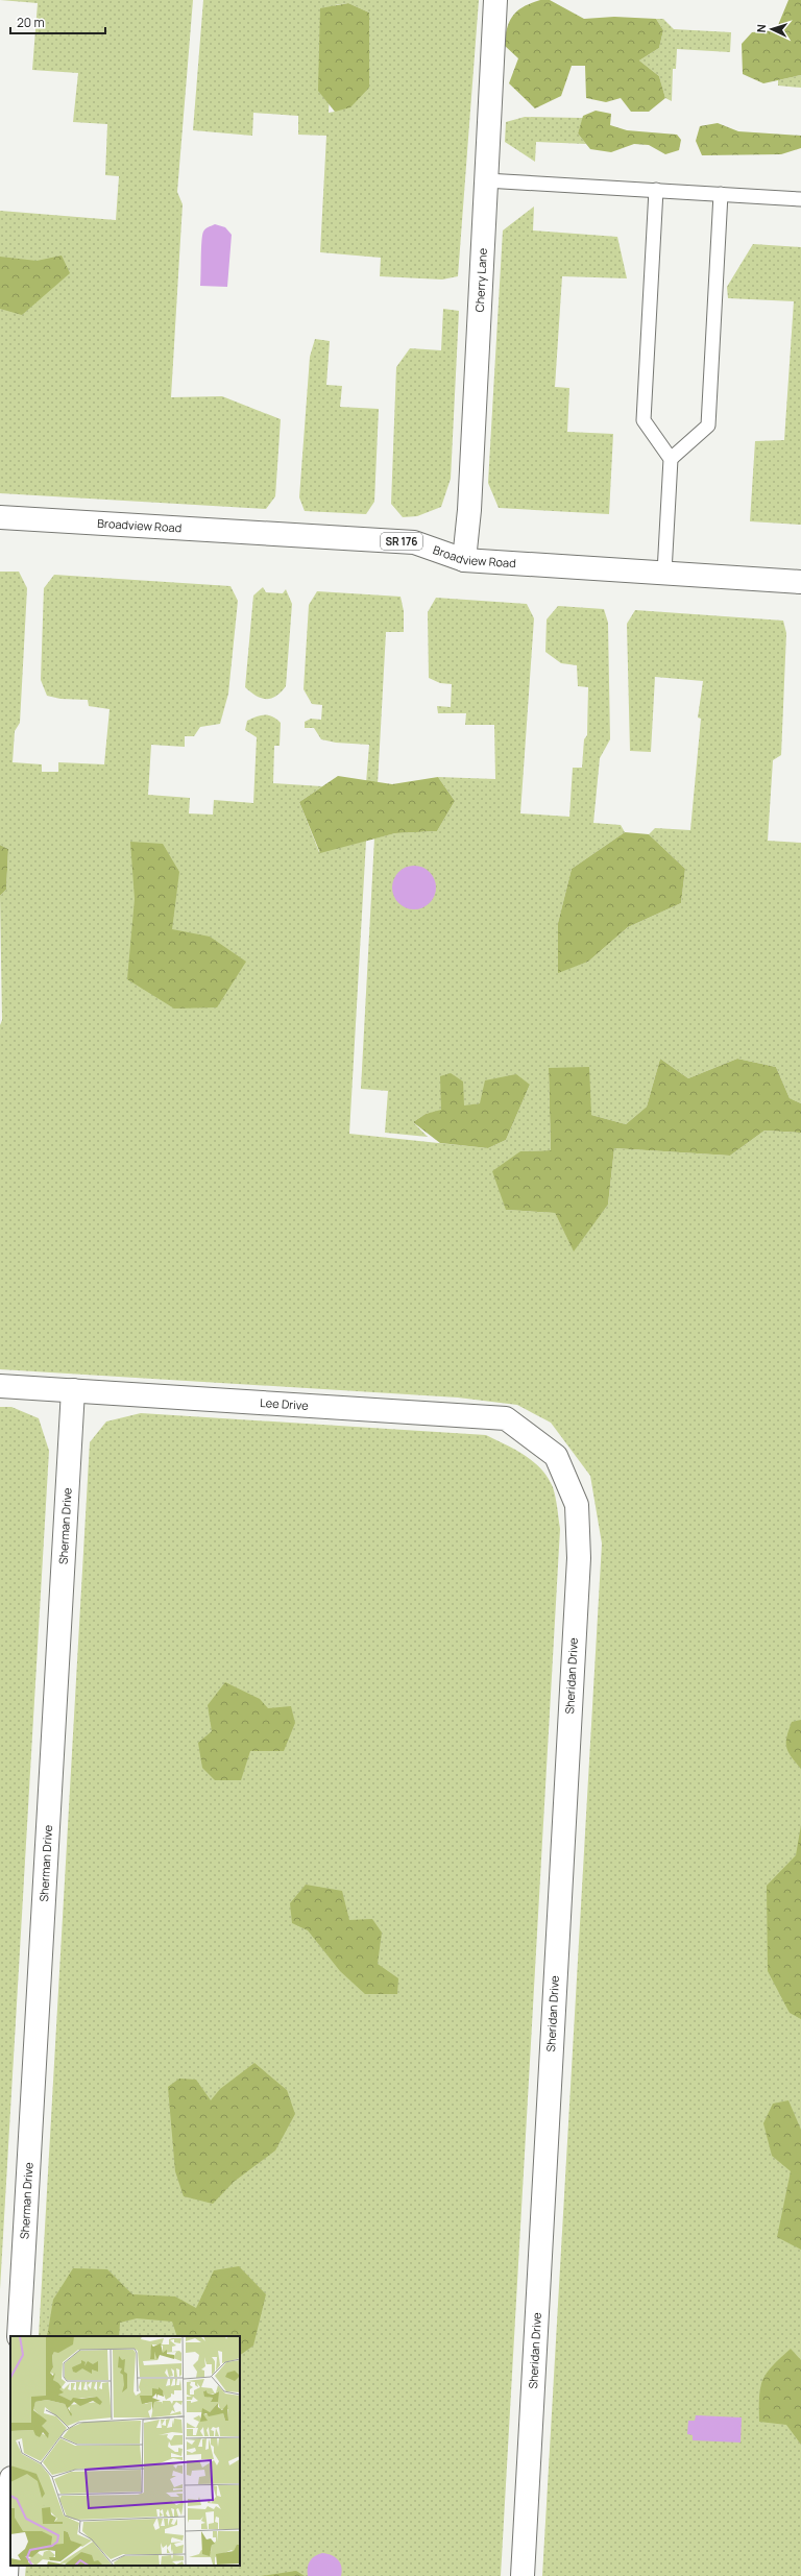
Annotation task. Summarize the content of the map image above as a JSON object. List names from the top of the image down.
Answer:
{
  "streets": {
    "street": [
      "Cherry Lane",
      "Broadview Road",
      "SR 176",
      "Lee Drive",
      "Sherman Drive",
      "Sheridan Drive"
    ]
  },
  "crossings": [
    ["Cherry Lane", "Broadview Road"],
    ["Lee Drive", "Sherman Drive"],
    ["Lee Drive", "Sheridan Drive"]
  ],
  "scale_bar": "20 m",
  "north": "left"
}
